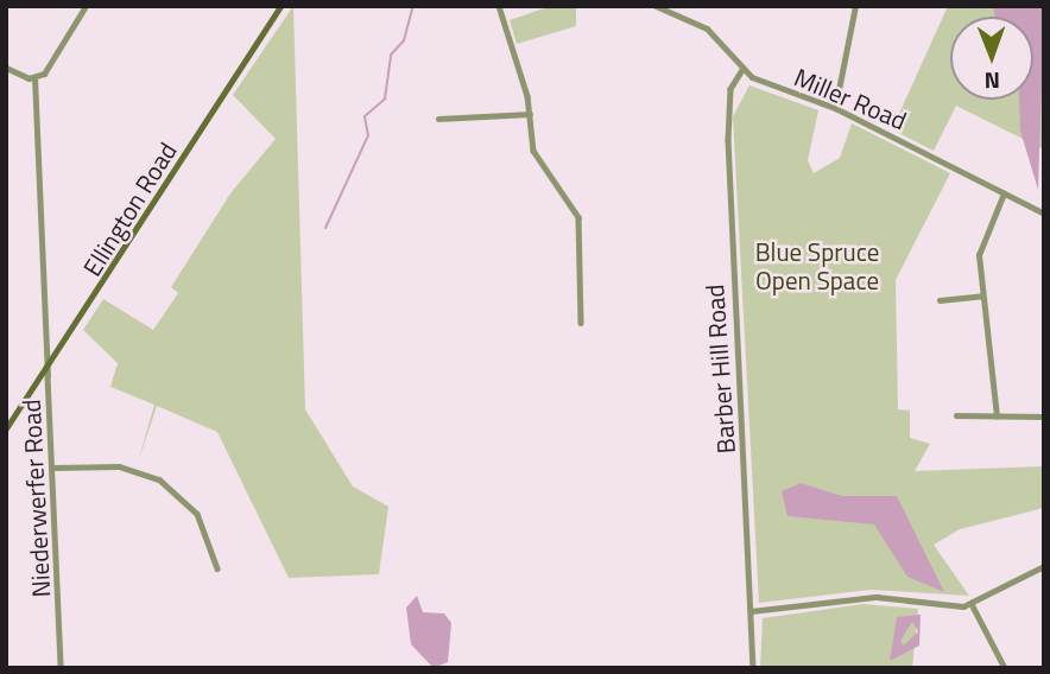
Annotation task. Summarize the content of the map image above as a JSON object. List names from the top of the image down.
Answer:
{
  "streets": {
    "main road": ["Ellington Road"],
    "street": ["Miller Road", "Barber Hill Road", "Niederwerfer Road"]
  },
  "crossings": [
    ["Miller Road", "Barber Hill Road"],
    ["Ellington Road", "Niederwerfer Road"]
  ],
  "parks": ["Blue Spruce Open Space"],
  "north": "bottom"
}
